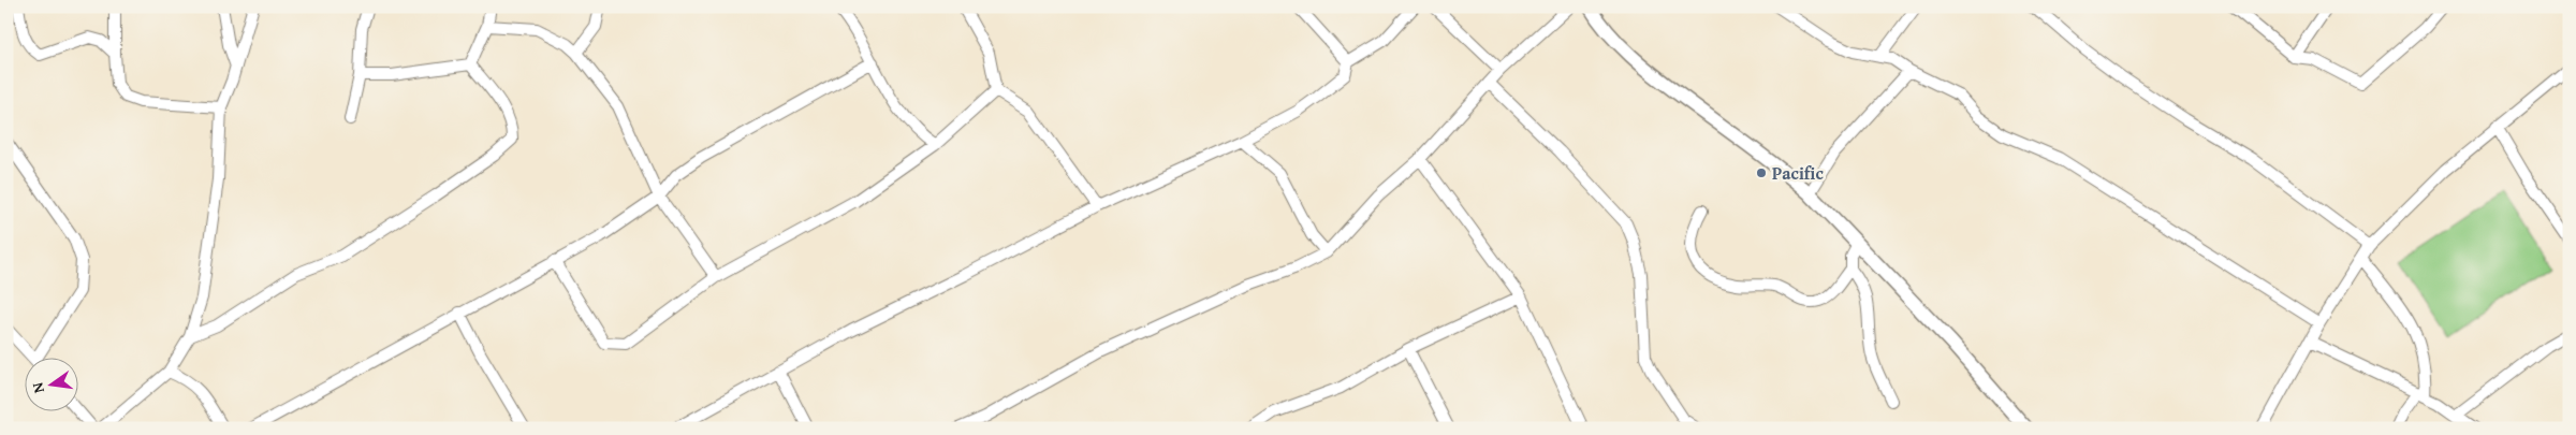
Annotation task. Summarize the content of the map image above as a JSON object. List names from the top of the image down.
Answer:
{
  "places": ["Pacific"],
  "north": "left"
}
